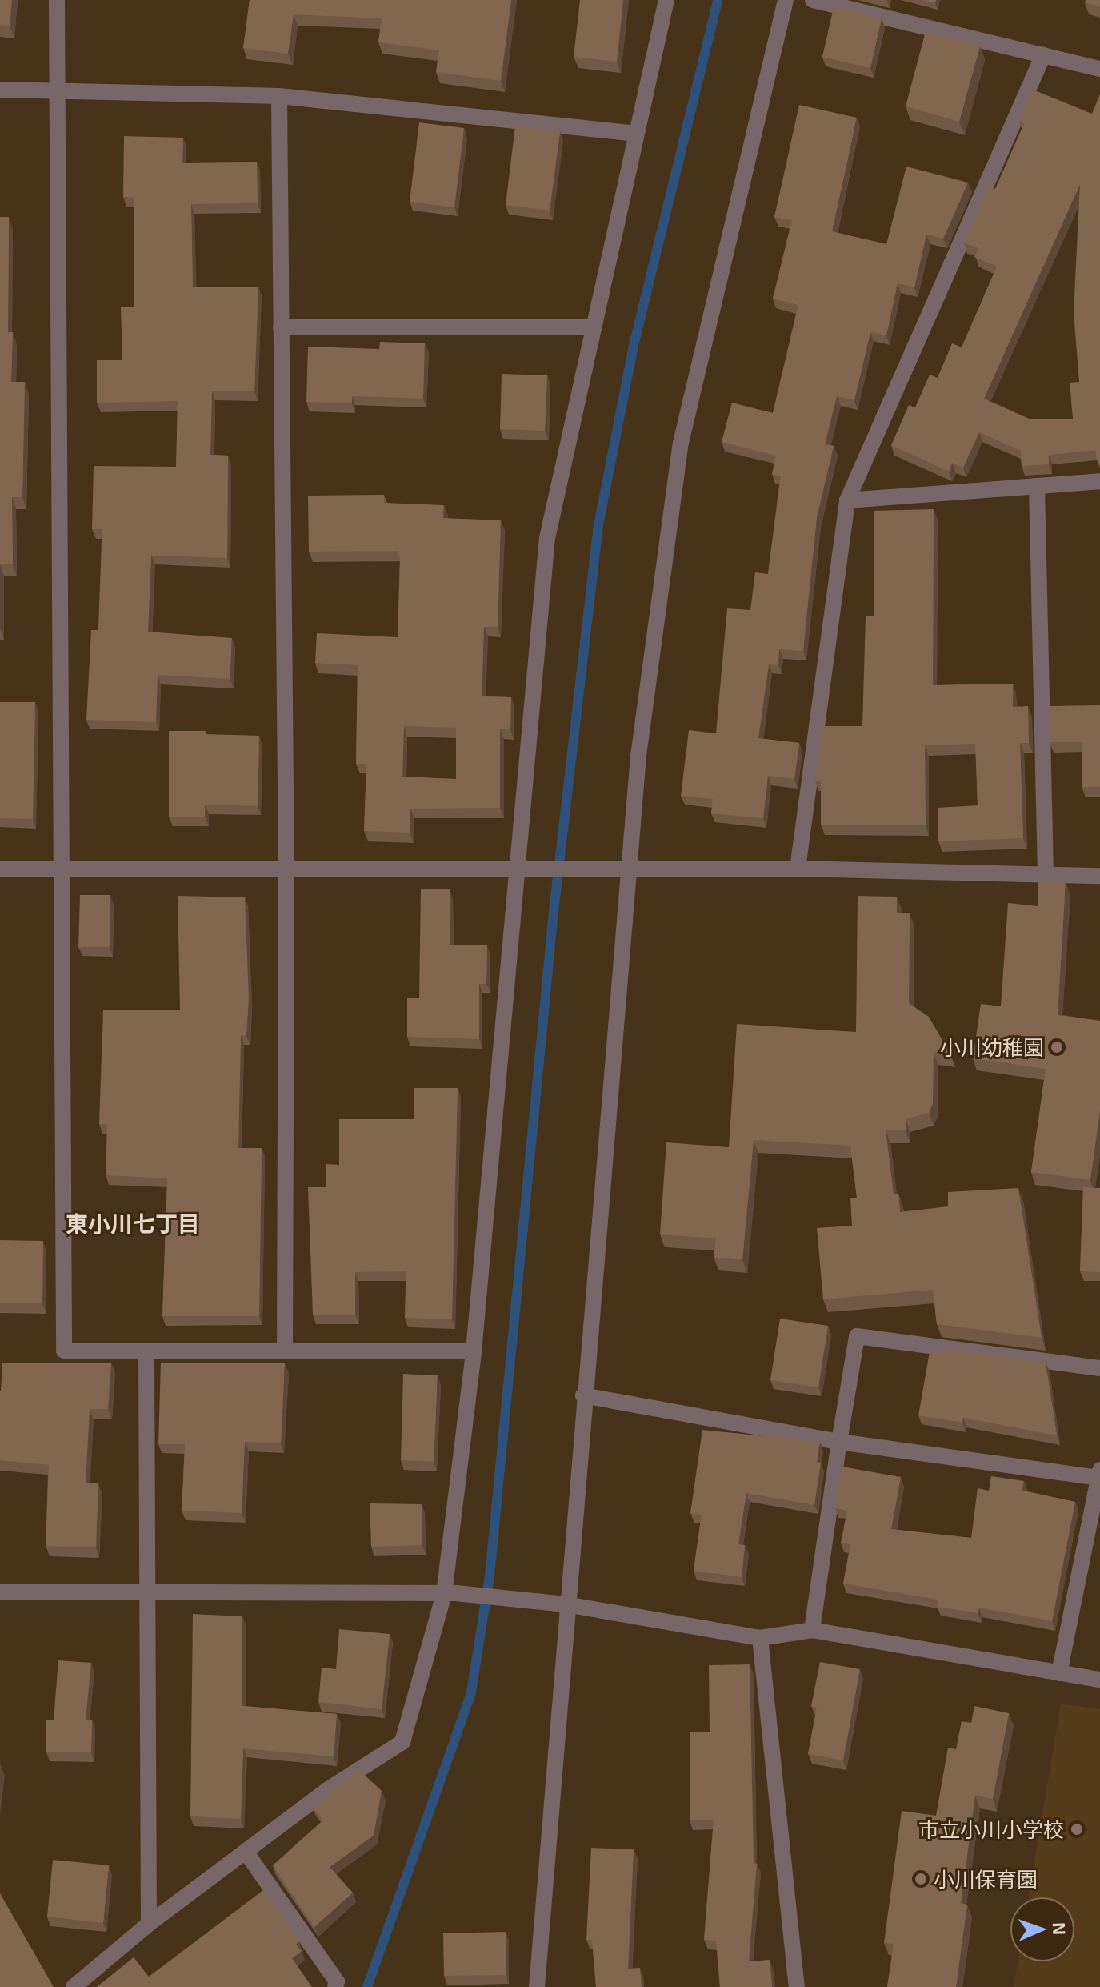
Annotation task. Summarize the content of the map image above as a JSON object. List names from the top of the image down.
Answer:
{
  "districts": ["東小川七丁目"],
  "places": ["小川幼稚園", "市立小川小学校", "小川保育園"],
  "north": "right"
}
